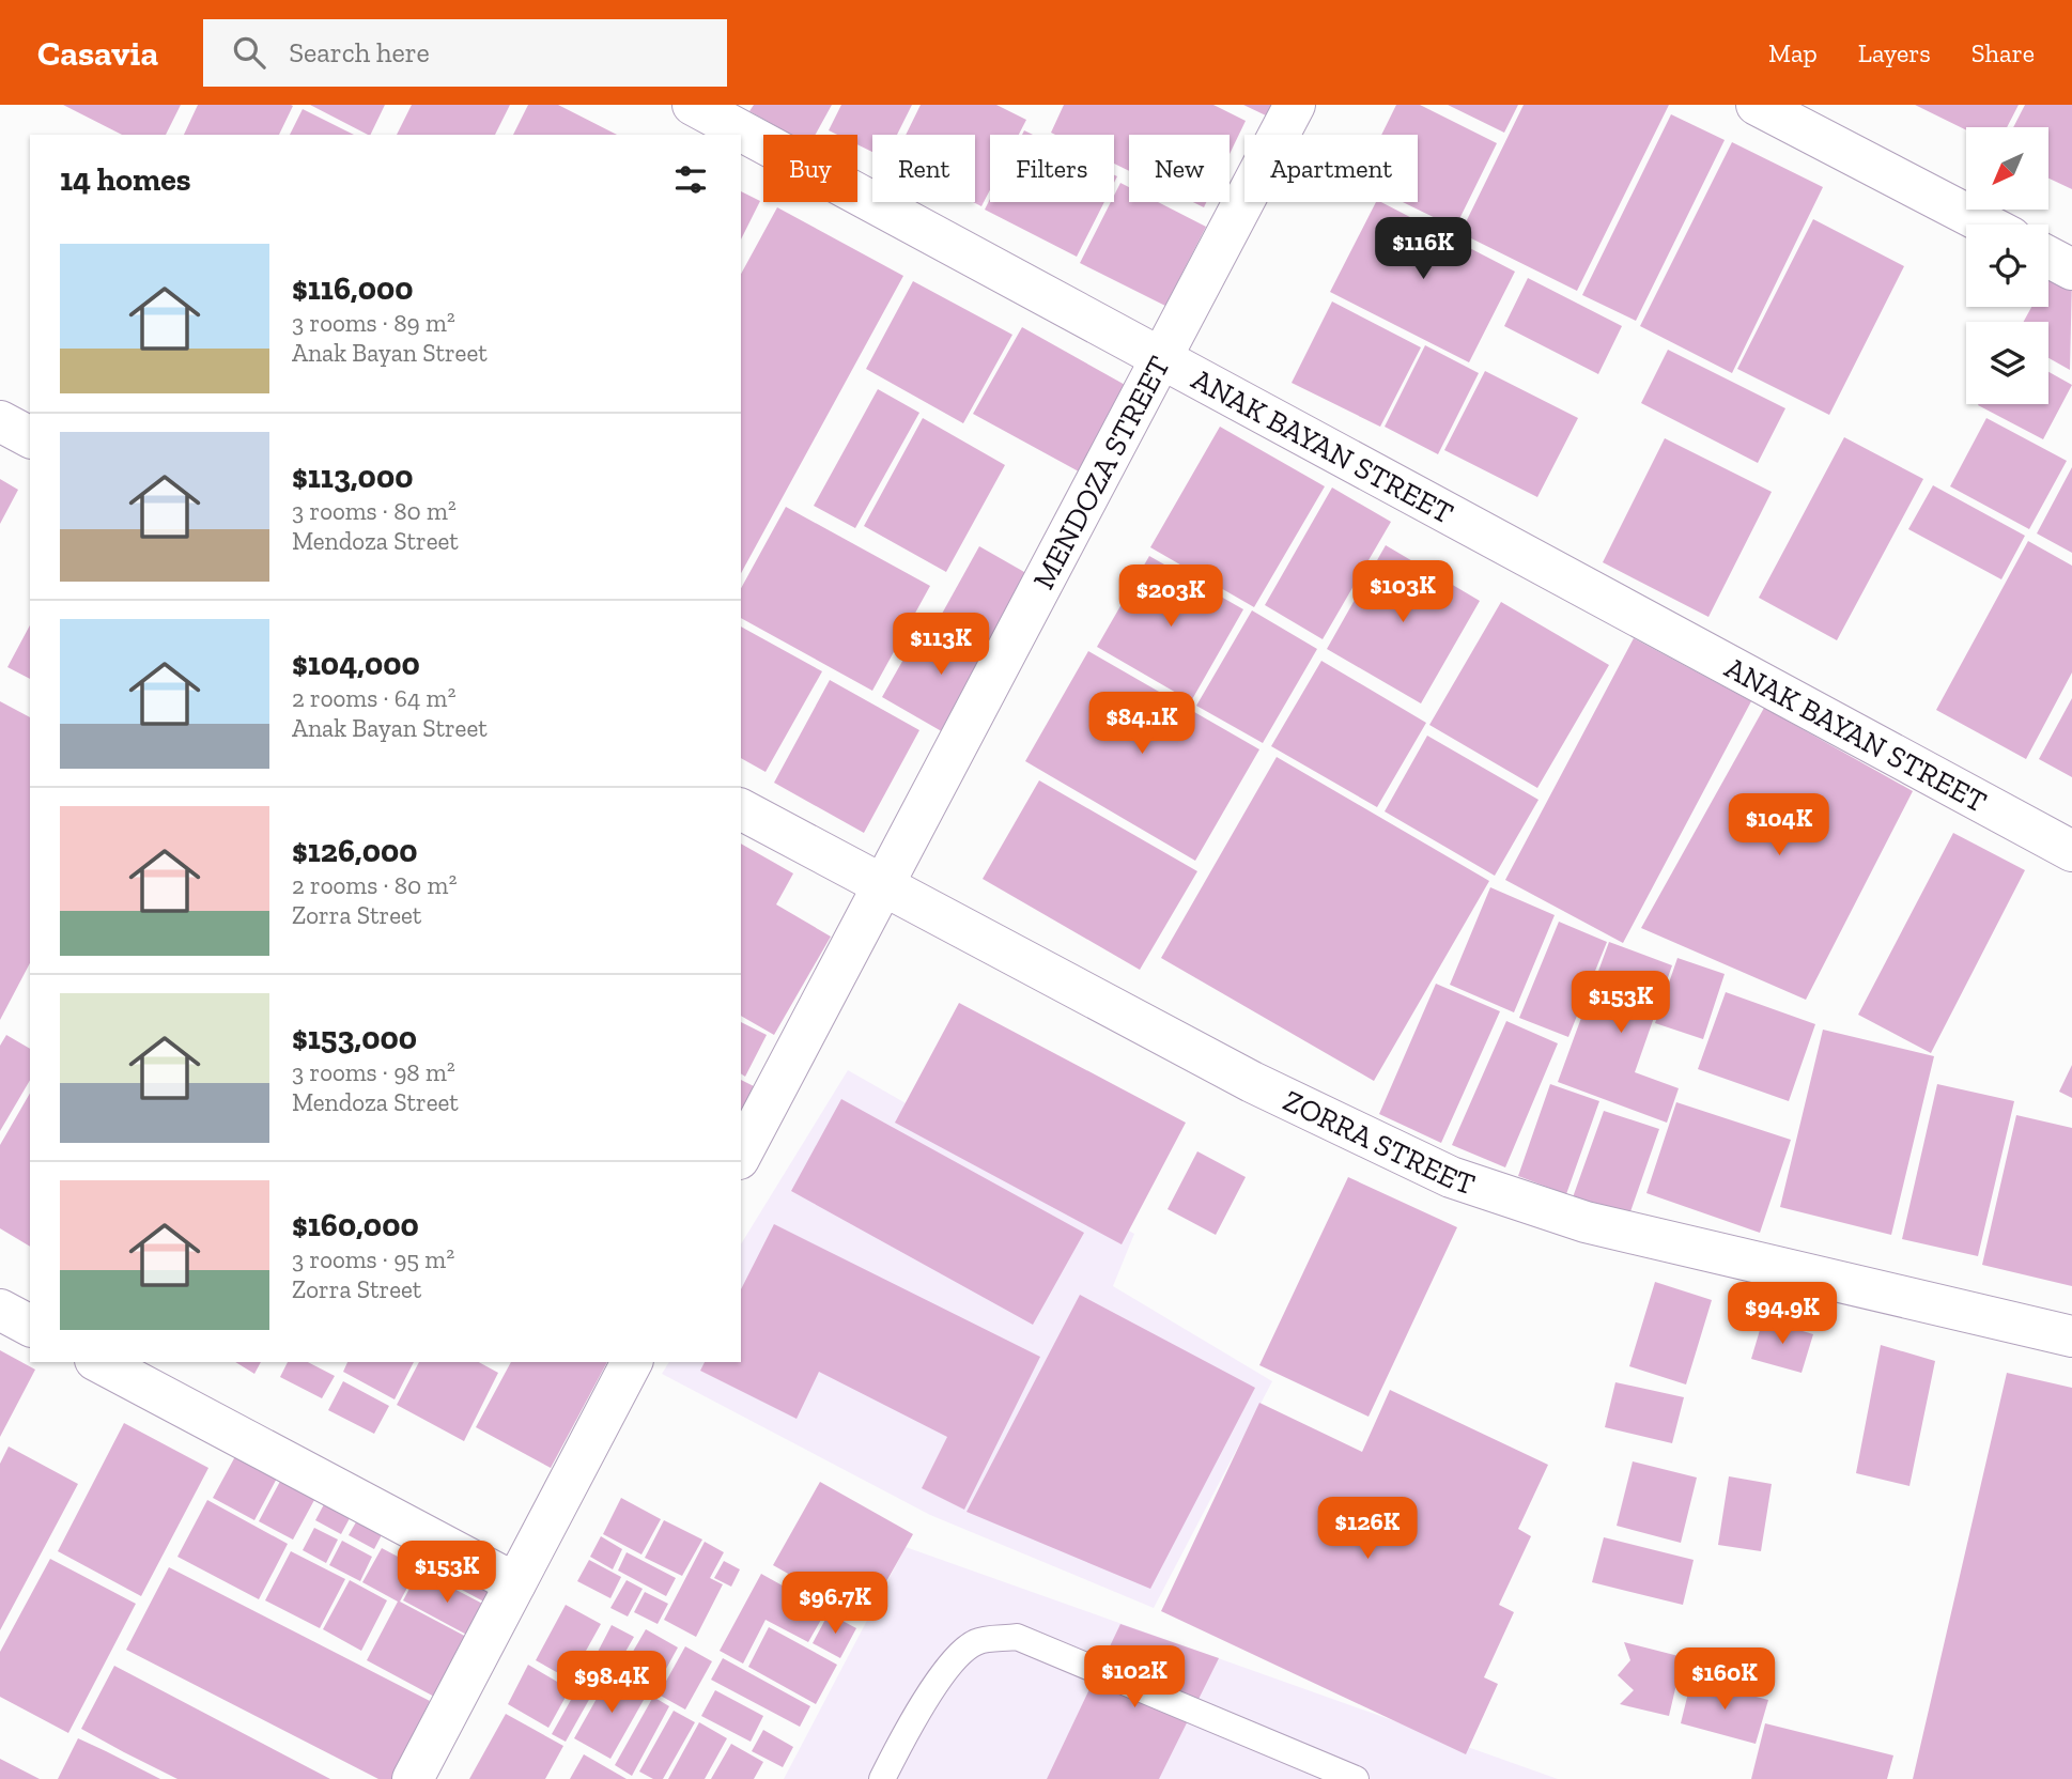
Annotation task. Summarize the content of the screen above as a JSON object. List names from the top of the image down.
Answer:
{
  "streets": {
    "street": ["ANAK BAYAN STREET", "MENDOZA STREET", "ZORRA STREET"]
  },
  "crossings": [
    ["ANAK BAYAN STREET", "MENDOZA STREET"],
    ["MENDOZA STREET", "ZORRA STREET"]
  ],
  "north": "bottom left",
  "page": {
    "header": "Casavia",
    "search": "Search here",
    "nav": ["Map", "Layers", "Share"],
    "chip": [
      "Buy",
      "Rent",
      "Filters",
      "New",
      "Apartment"
    ],
    "heading": "14 homes",
    "price": [
      "$116K",
      "$103K",
      "$203K",
      "$113K",
      "$84.1K",
      "$104K",
      "$153K",
      "$94.9K",
      "$126K",
      "$153K",
      "$96.7K",
      "$102K",
      "$160K",
      "$98.4K"
    ],
    "list": [
      {
        "name": "$116,000",
        "note": "3 rooms · 89 m² · Anak Bayan Street"
      },
      {
        "name": "$113,000",
        "note": "3 rooms · 80 m² · Mendoza Street"
      },
      {
        "name": "$104,000",
        "note": "2 rooms · 64 m² · Anak Bayan Street"
      },
      {
        "name": "$126,000",
        "note": "2 rooms · 80 m² · Zorra Street"
      },
      {
        "name": "$153,000",
        "note": "3 rooms · 98 m² · Mendoza Street"
      },
      {
        "name": "$160,000",
        "note": "3 rooms · 95 m² · Zorra Street"
      }
    ]
  }
}
